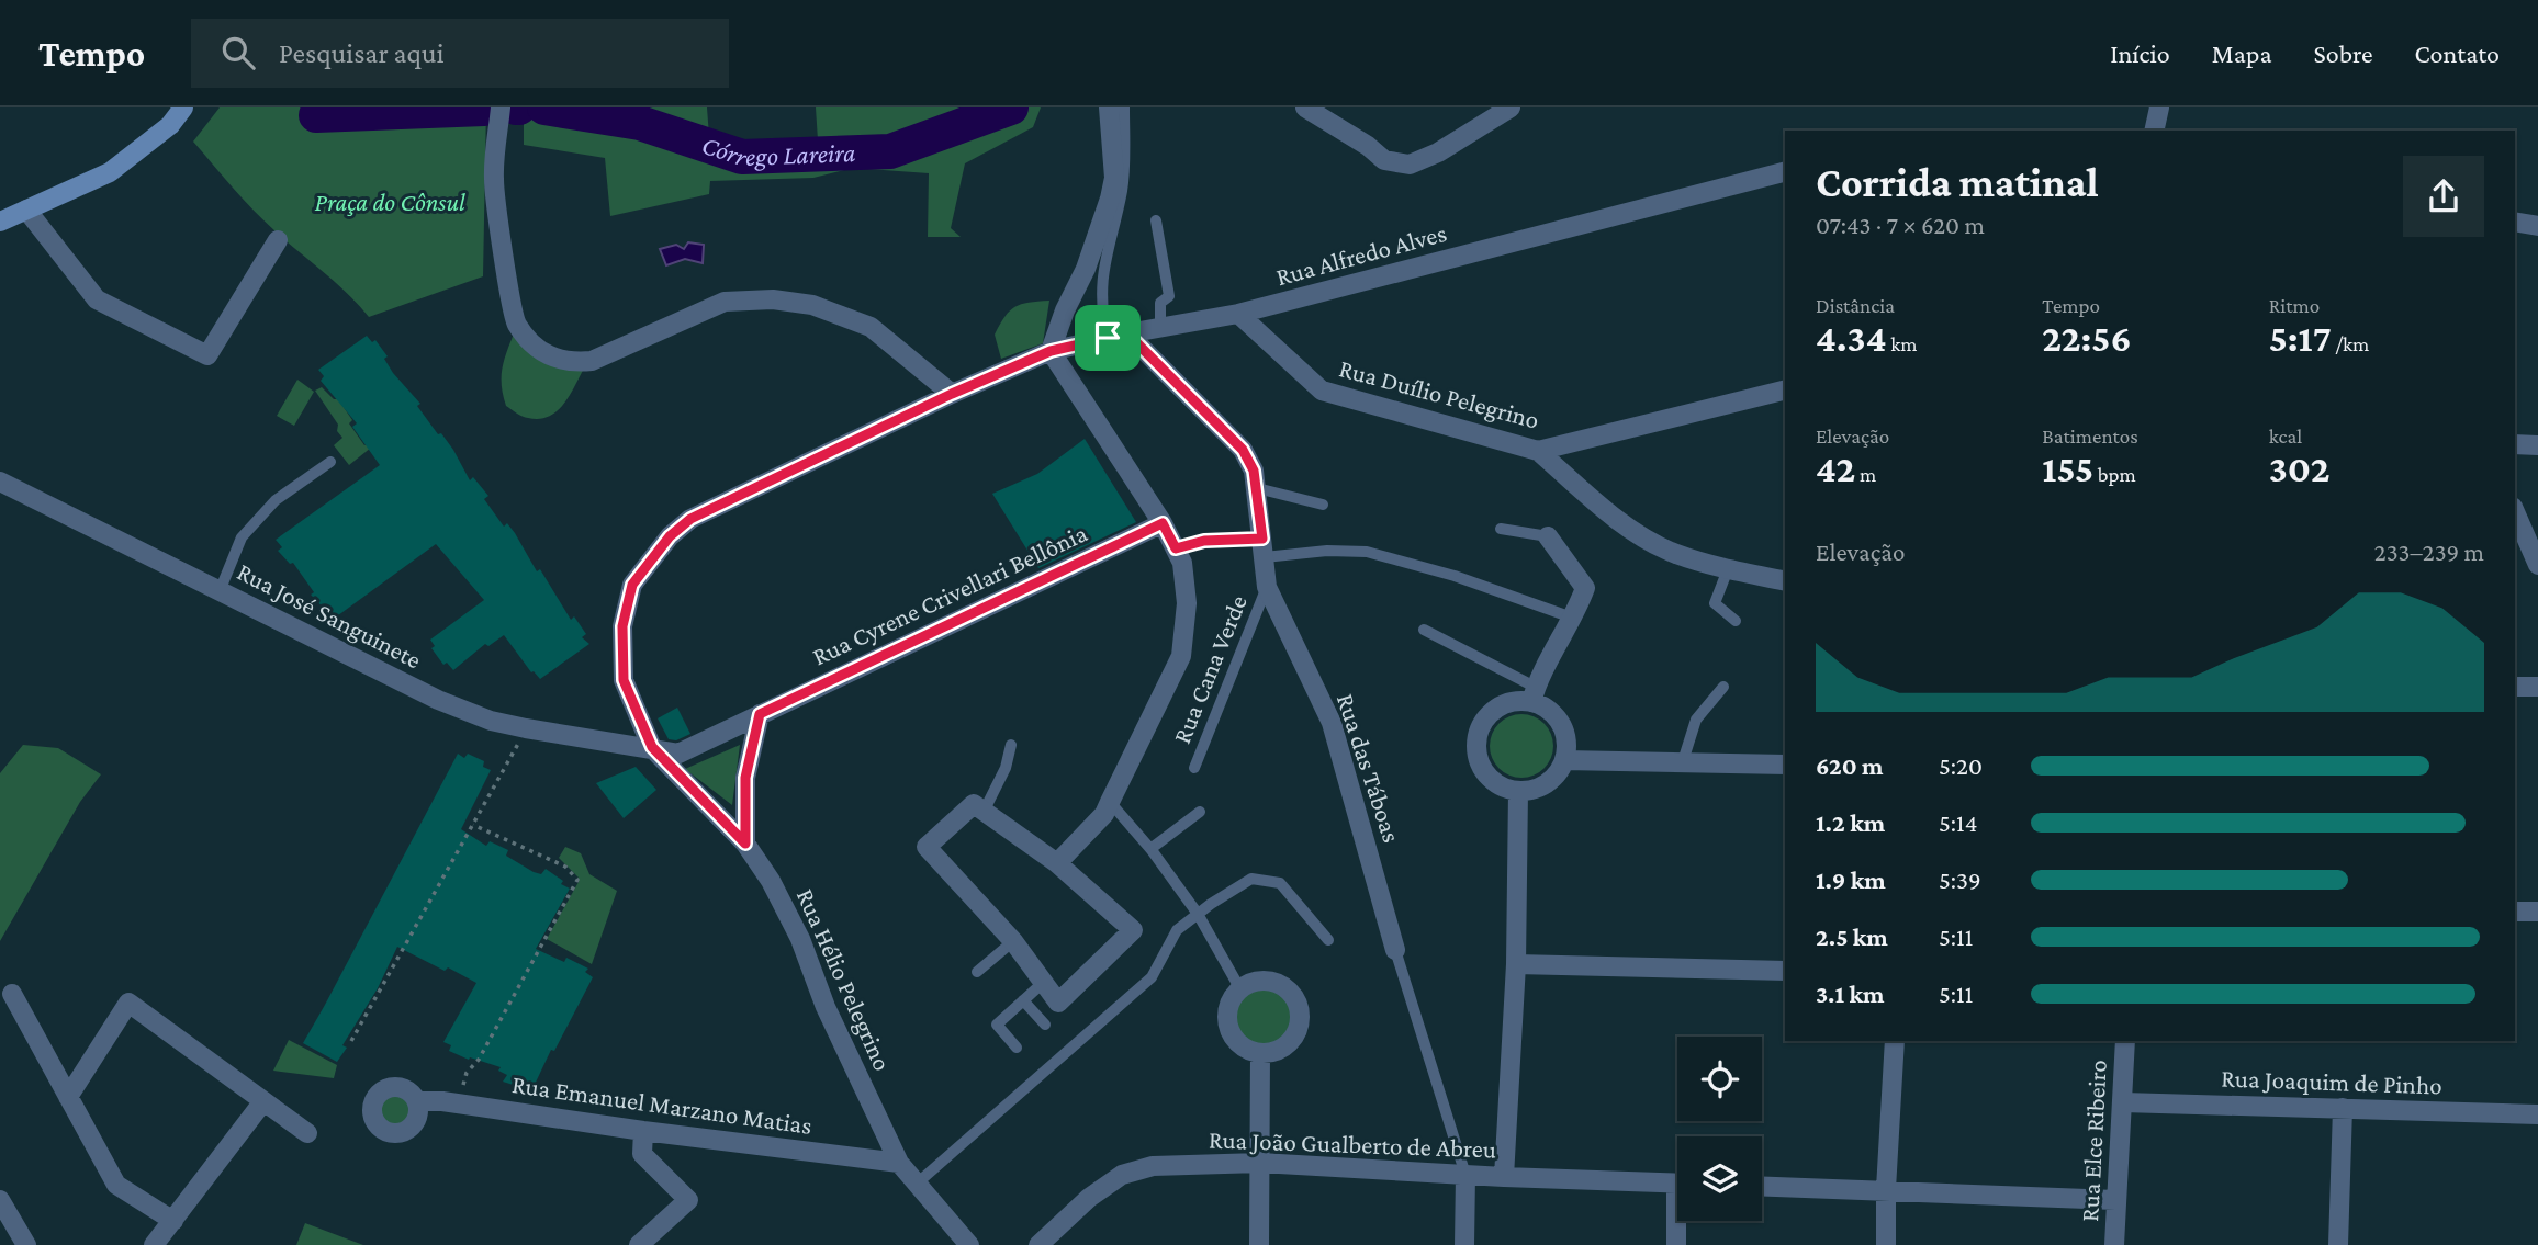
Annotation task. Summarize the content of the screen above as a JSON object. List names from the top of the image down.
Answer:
{
  "streets": {
    "street": [
      "Rua Alfredo Alves",
      "Rua Duílio Pelegrino",
      "Rua Cyrene Crivellari Bellônia",
      "Rua José Sanguinete",
      "Rua das Táboas",
      "Rua Hélio Pelegrino",
      "Rua Joaquim de Pinho",
      "Rua Emanuel Marzano Matias",
      "Rua Elce Ribeiro",
      "Rua João Gualberto de Abreu"
    ],
    "lane": ["Rua Cana Verde"]
  },
  "crossings": [
    ["Rua Alfredo Alves", "Rua Duílio Pelegrino"],
    ["Rua Alfredo Alves", "Rua Cyrene Crivellari Bellônia"],
    ["Rua Alfredo Alves", "Rua José Sanguinete"],
    ["Rua Alfredo Alves", "Rua das Táboas"],
    ["Rua Alfredo Alves", "Rua Hélio Pelegrino"],
    ["Rua Cyrene Crivellari Bellônia", "Rua José Sanguinete"],
    ["Rua Cyrene Crivellari Bellônia", "Rua Hélio Pelegrino"],
    ["Rua José Sanguinete", "Rua Hélio Pelegrino"],
    ["Rua Cana Verde", "Rua das Táboas"],
    ["Rua das Táboas", "Rua João Gualberto de Abreu"],
    ["Rua Hélio Pelegrino", "Rua Emanuel Marzano Matias"],
    ["Rua Joaquim de Pinho", "Rua Elce Ribeiro"]
  ],
  "water": ["Córrego Lareira"],
  "parks": ["Praça do Cônsul"],
  "page": {
    "header": "Tempo",
    "search": "Pesquisar aqui",
    "nav": [
      "Início",
      "Mapa",
      "Sobre",
      "Contato"
    ],
    "heading": ["Corrida matinal", "07:43 · 7 × 620 m"],
    "stats": [
      ["Distância", "4.34 km"],
      ["Tempo", "22:56"],
      ["Ritmo", "5:17 /km"],
      ["Elevação", "42 m"],
      ["Batimentos", "155 bpm"],
      ["kcal", "302"]
    ],
    "chart": ["Elevação", "233–239 m"],
    "list": [
      {
        "name": "620 m",
        "note": "5:20"
      },
      {
        "name": "1.2 km",
        "note": "5:14"
      },
      {
        "name": "1.9 km",
        "note": "5:39"
      },
      {
        "name": "2.5 km",
        "note": "5:11"
      },
      {
        "name": "3.1 km",
        "note": "5:11"
      }
    ]
  }
}
